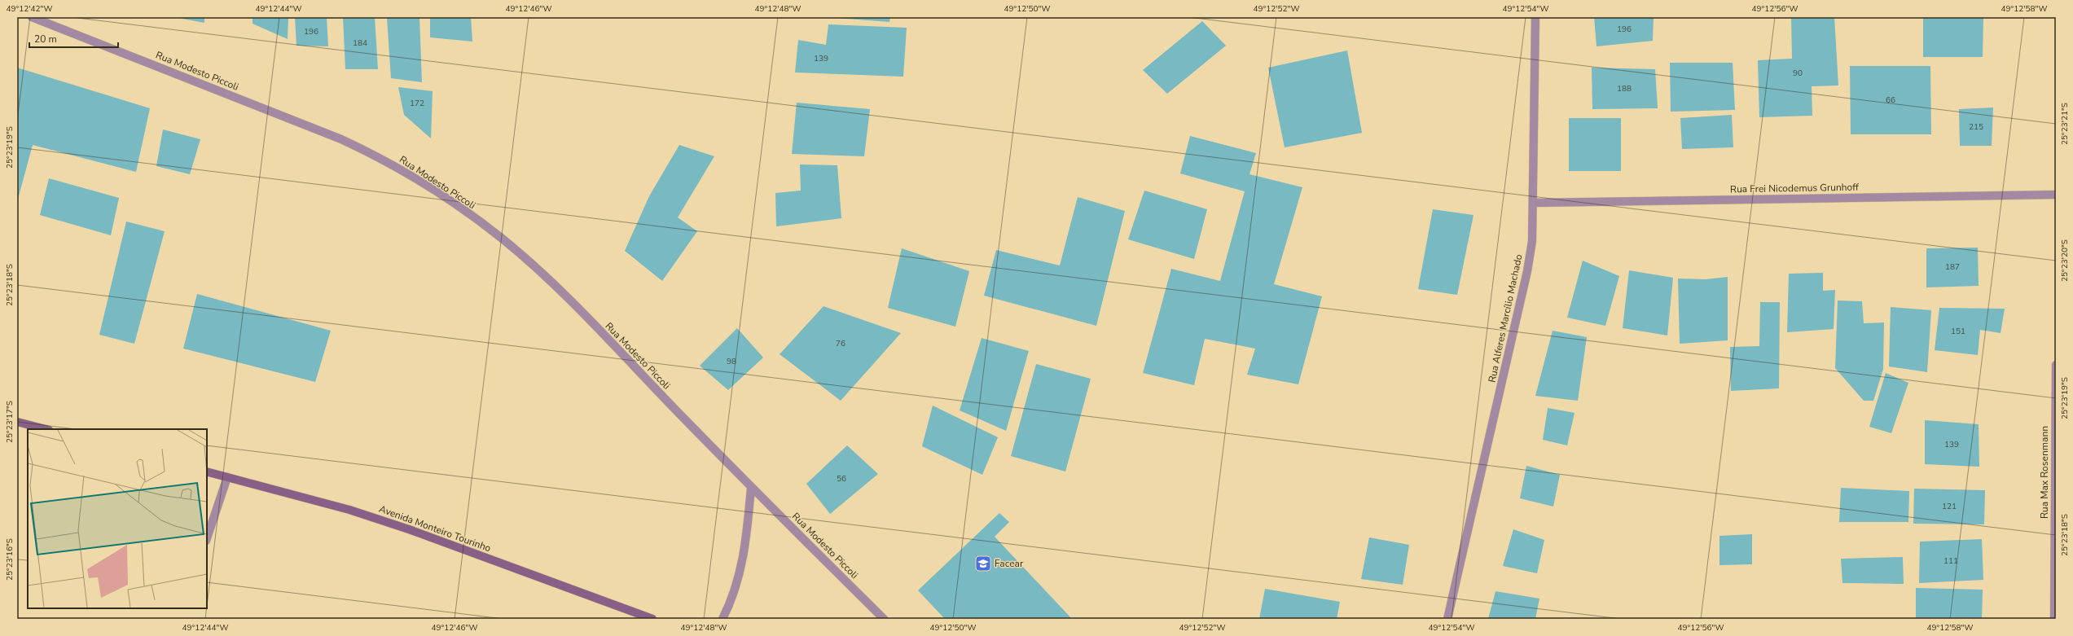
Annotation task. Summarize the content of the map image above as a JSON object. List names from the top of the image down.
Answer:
{
  "streets": {
    "main road": ["Avenida Monteiro Tourinho"],
    "street": [
      "Rua Modesto Piccoli",
      "Rua Frei Nicodemus Grunhoff",
      "Rua Alferes Marcílio Machado",
      "Rua Max Rosenmann"
    ]
  },
  "crossings": [
    ["Rua Frei Nicodemus Grunhoff", "Rua Alferes Marcílio Machado"]
  ],
  "places": {
    "school or university": ["Facear"]
  },
  "house_numbers": [
    "196",
    "196",
    "184",
    "139",
    "90",
    "188",
    "66",
    "172",
    "215",
    "187",
    "151",
    "76",
    "98",
    "139",
    "56",
    "121",
    "111"
  ],
  "scale_bar": "20 m",
  "coordinates": [
    "49°12'42\"W",
    "49°12'44\"W",
    "49°12'46\"W",
    "49°12'48\"W",
    "49°12'50\"W",
    "49°12'52\"W",
    "49°12'54\"W",
    "49°12'56\"W",
    "49°12'58\"W",
    "25°23'21\"S",
    "25°23'19\"S",
    "25°23'20\"S",
    "25°23'18\"S",
    "25°23'17\"S",
    "25°23'16\"S"
  ]
}
